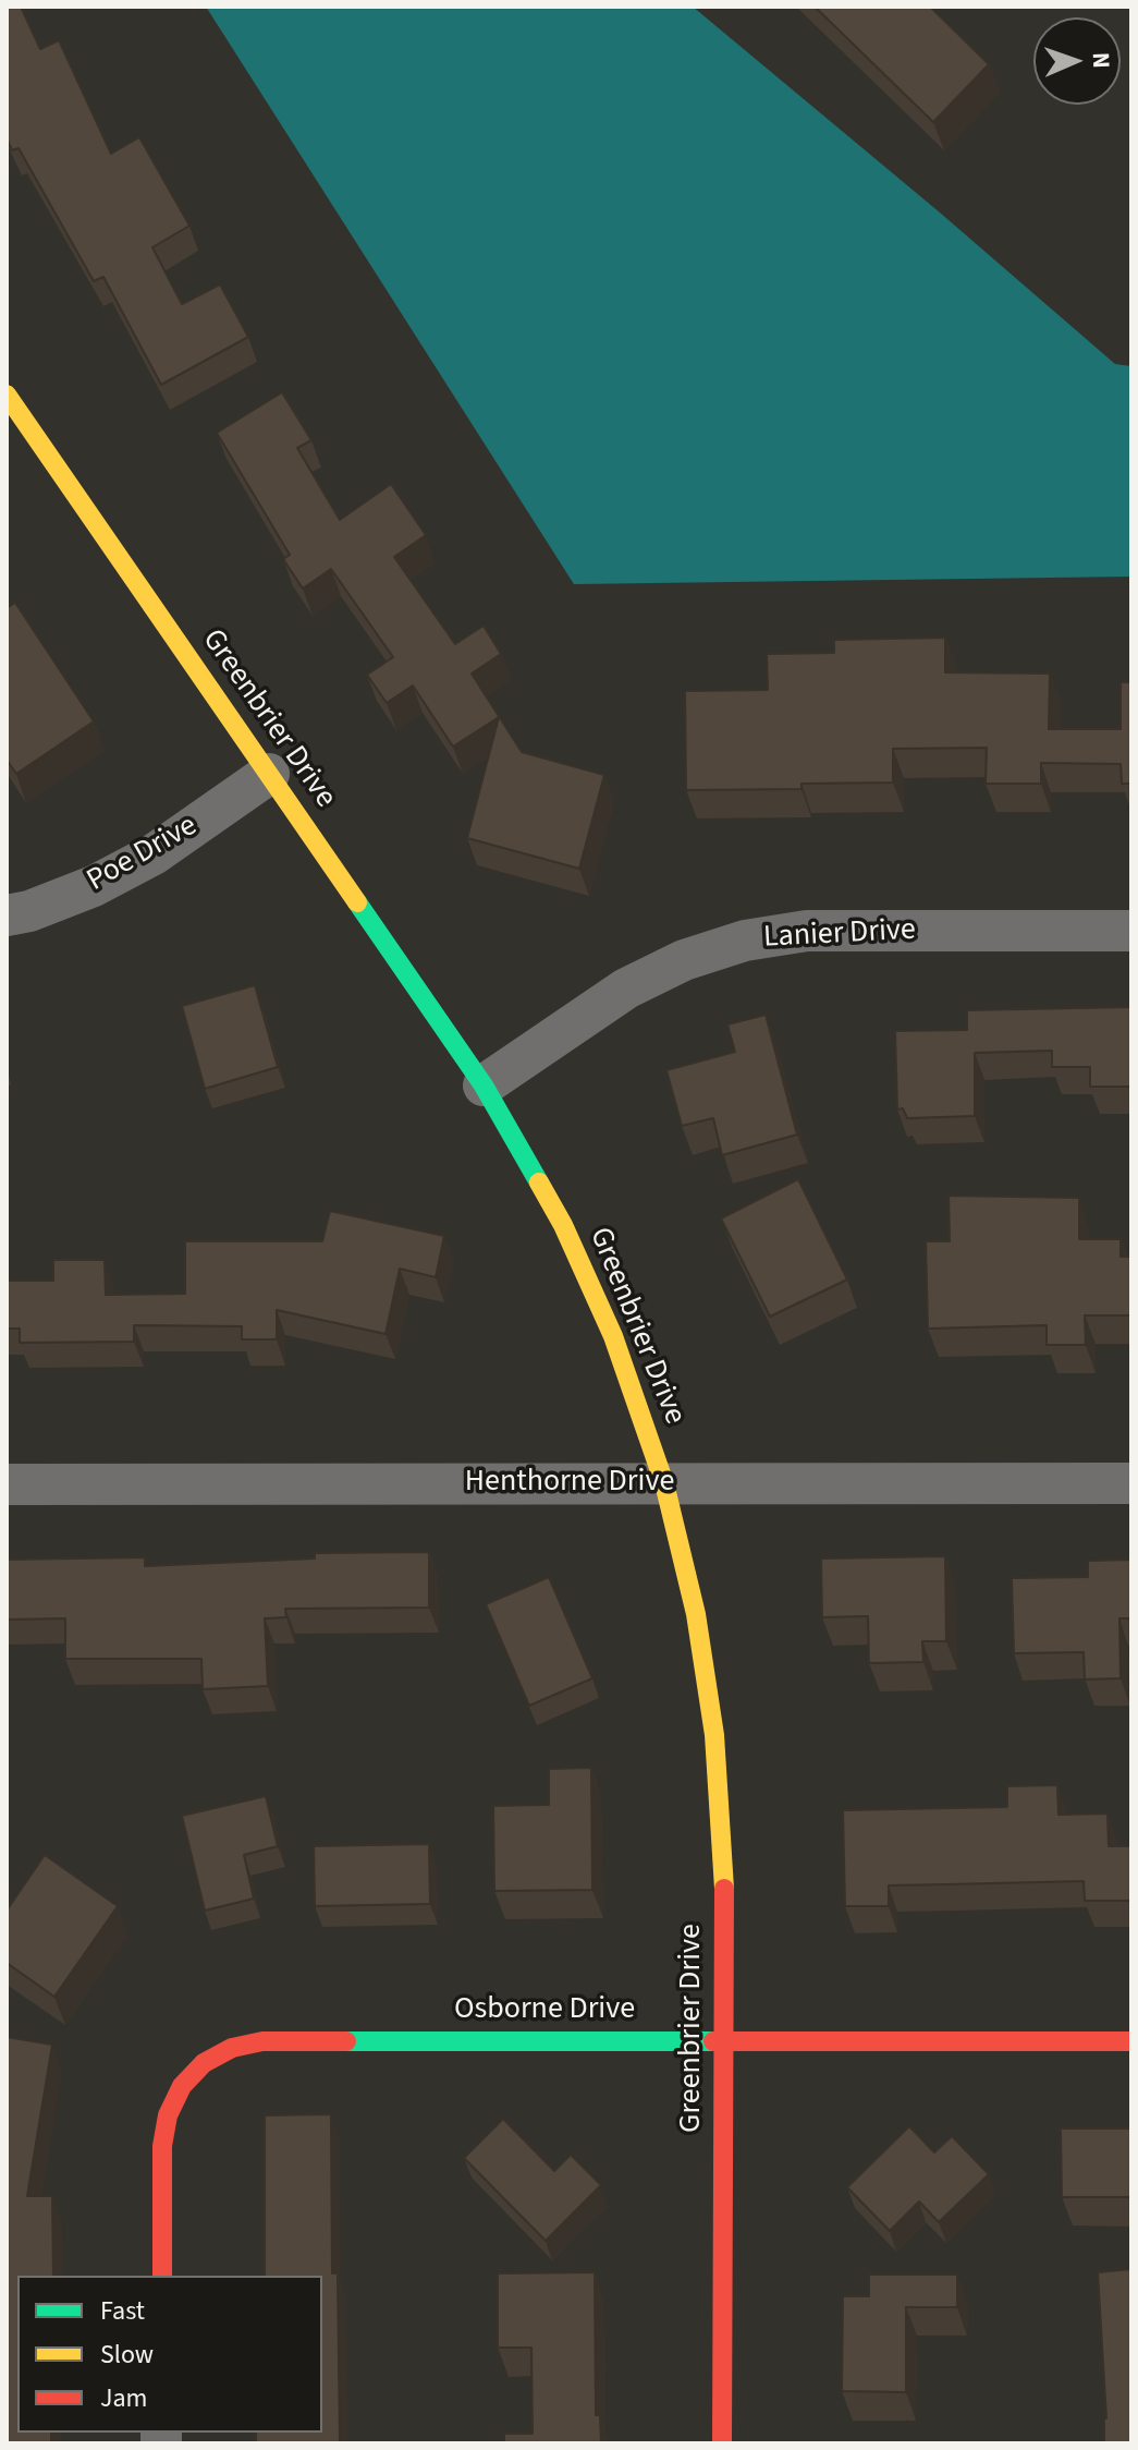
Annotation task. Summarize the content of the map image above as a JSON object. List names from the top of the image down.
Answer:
{
  "streets": {
    "street": [
      "Greenbrier Drive",
      "Poe Drive",
      "Lanier Drive",
      "Henthorne Drive",
      "Osborne Drive"
    ]
  },
  "crossings": [
    ["Greenbrier Drive", "Poe Drive"],
    ["Greenbrier Drive", "Lanier Drive"],
    ["Greenbrier Drive", "Henthorne Drive"],
    ["Greenbrier Drive", "Osborne Drive"]
  ],
  "legend": ["Fast", "Slow", "Jam"],
  "north": "right"
}
